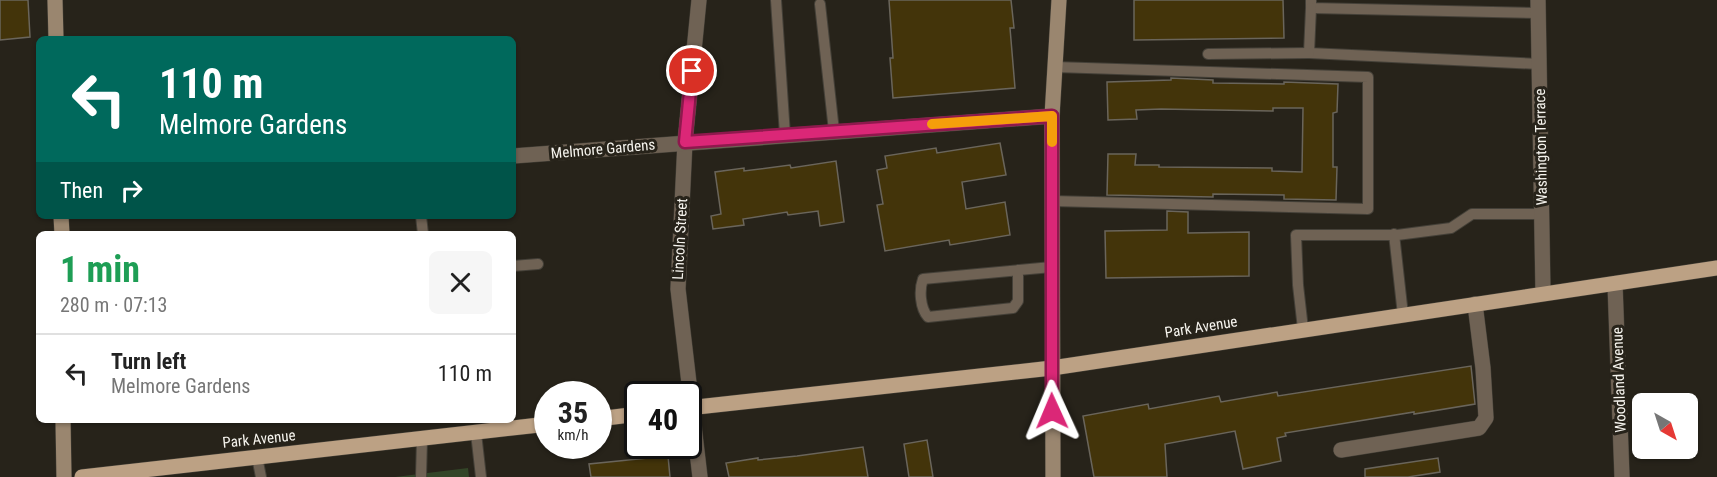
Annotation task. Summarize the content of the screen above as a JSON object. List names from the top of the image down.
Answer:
{
  "streets": {
    "main road": ["Park Avenue"],
    "street": [
      "Washington Terrace",
      "Melmore Gardens",
      "Lincoln Street",
      "Woodland Avenue"
    ]
  },
  "crossings": [
    ["Washington Terrace", "Park Avenue"],
    ["Melmore Gardens", "Lincoln Street"],
    ["Park Avenue", "Woodland Avenue"]
  ],
  "north": "bottom right",
  "page": {
    "turn": ["110 m", "Melmore Gardens"],
    "then": "Then",
    "heading": ["1 min", "280 m · 07:13"],
    "list": [
      {
        "name": "Turn left",
        "note": "Melmore Gardens",
        "value": "110 m"
      }
    ],
    "speed": "35 km/h",
    "limit": "40"
  }
}
